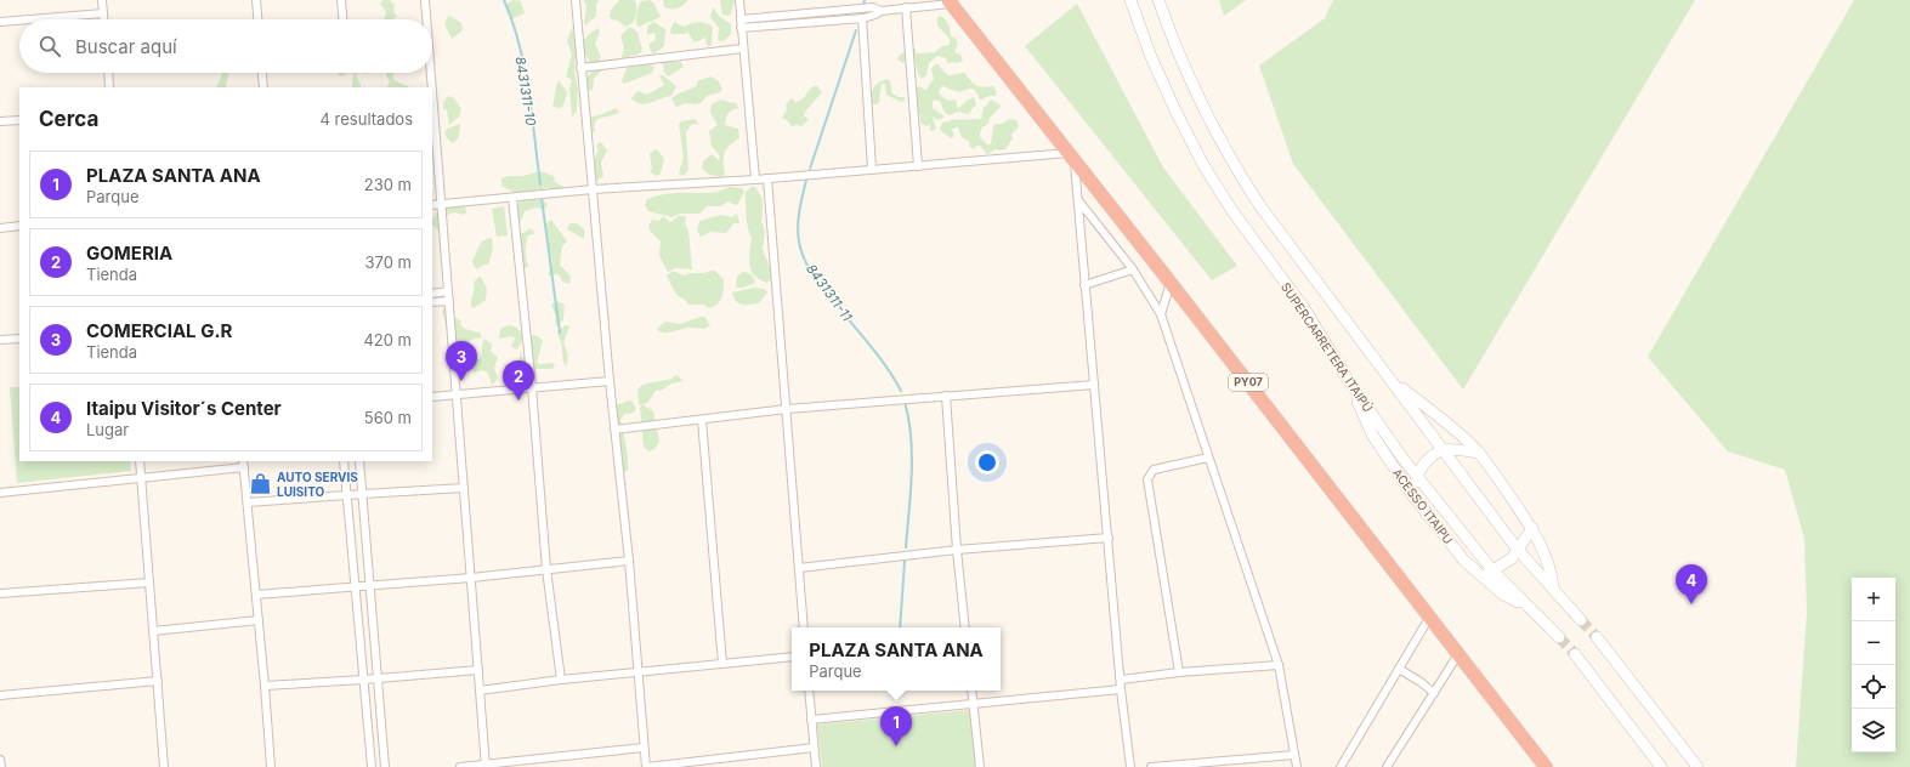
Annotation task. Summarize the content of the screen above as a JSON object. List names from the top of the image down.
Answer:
{
  "streets": {
    "highway": ["PY07"],
    "street": ["SUPERCARRETERA ITAIPÚ", "ACESSO ITAIPU"]
  },
  "crossings": [
    ["SUPERCARRETERA ITAIPÚ", "ACESSO ITAIPU"]
  ],
  "water": ["8431311-10", "8431311-11"],
  "places": {
    "shop": ["AUTO SERVIS LUISITO"]
  },
  "page": {
    "search": "Buscar aquí",
    "heading": ["Cerca", "4 resultados"],
    "list": [
      {
        "mark": "1",
        "name": "PLAZA SANTA ANA",
        "note": "Parque",
        "value": "230 m"
      },
      {
        "mark": "2",
        "name": "GOMERIA",
        "note": "Tienda",
        "value": "370 m"
      },
      {
        "mark": "3",
        "name": "COMERCIAL G.R",
        "note": "Tienda",
        "value": "420 m"
      },
      {
        "mark": "4",
        "name": "Itaipu Visitor´s Center",
        "note": "Lugar",
        "value": "560 m"
      }
    ],
    "pins": [
      "3",
      "2",
      "4",
      "1"
    ],
    "map_buttons": ["+", "−"],
    "popup": ["PLAZA SANTA ANA", "Parque"]
  }
}
